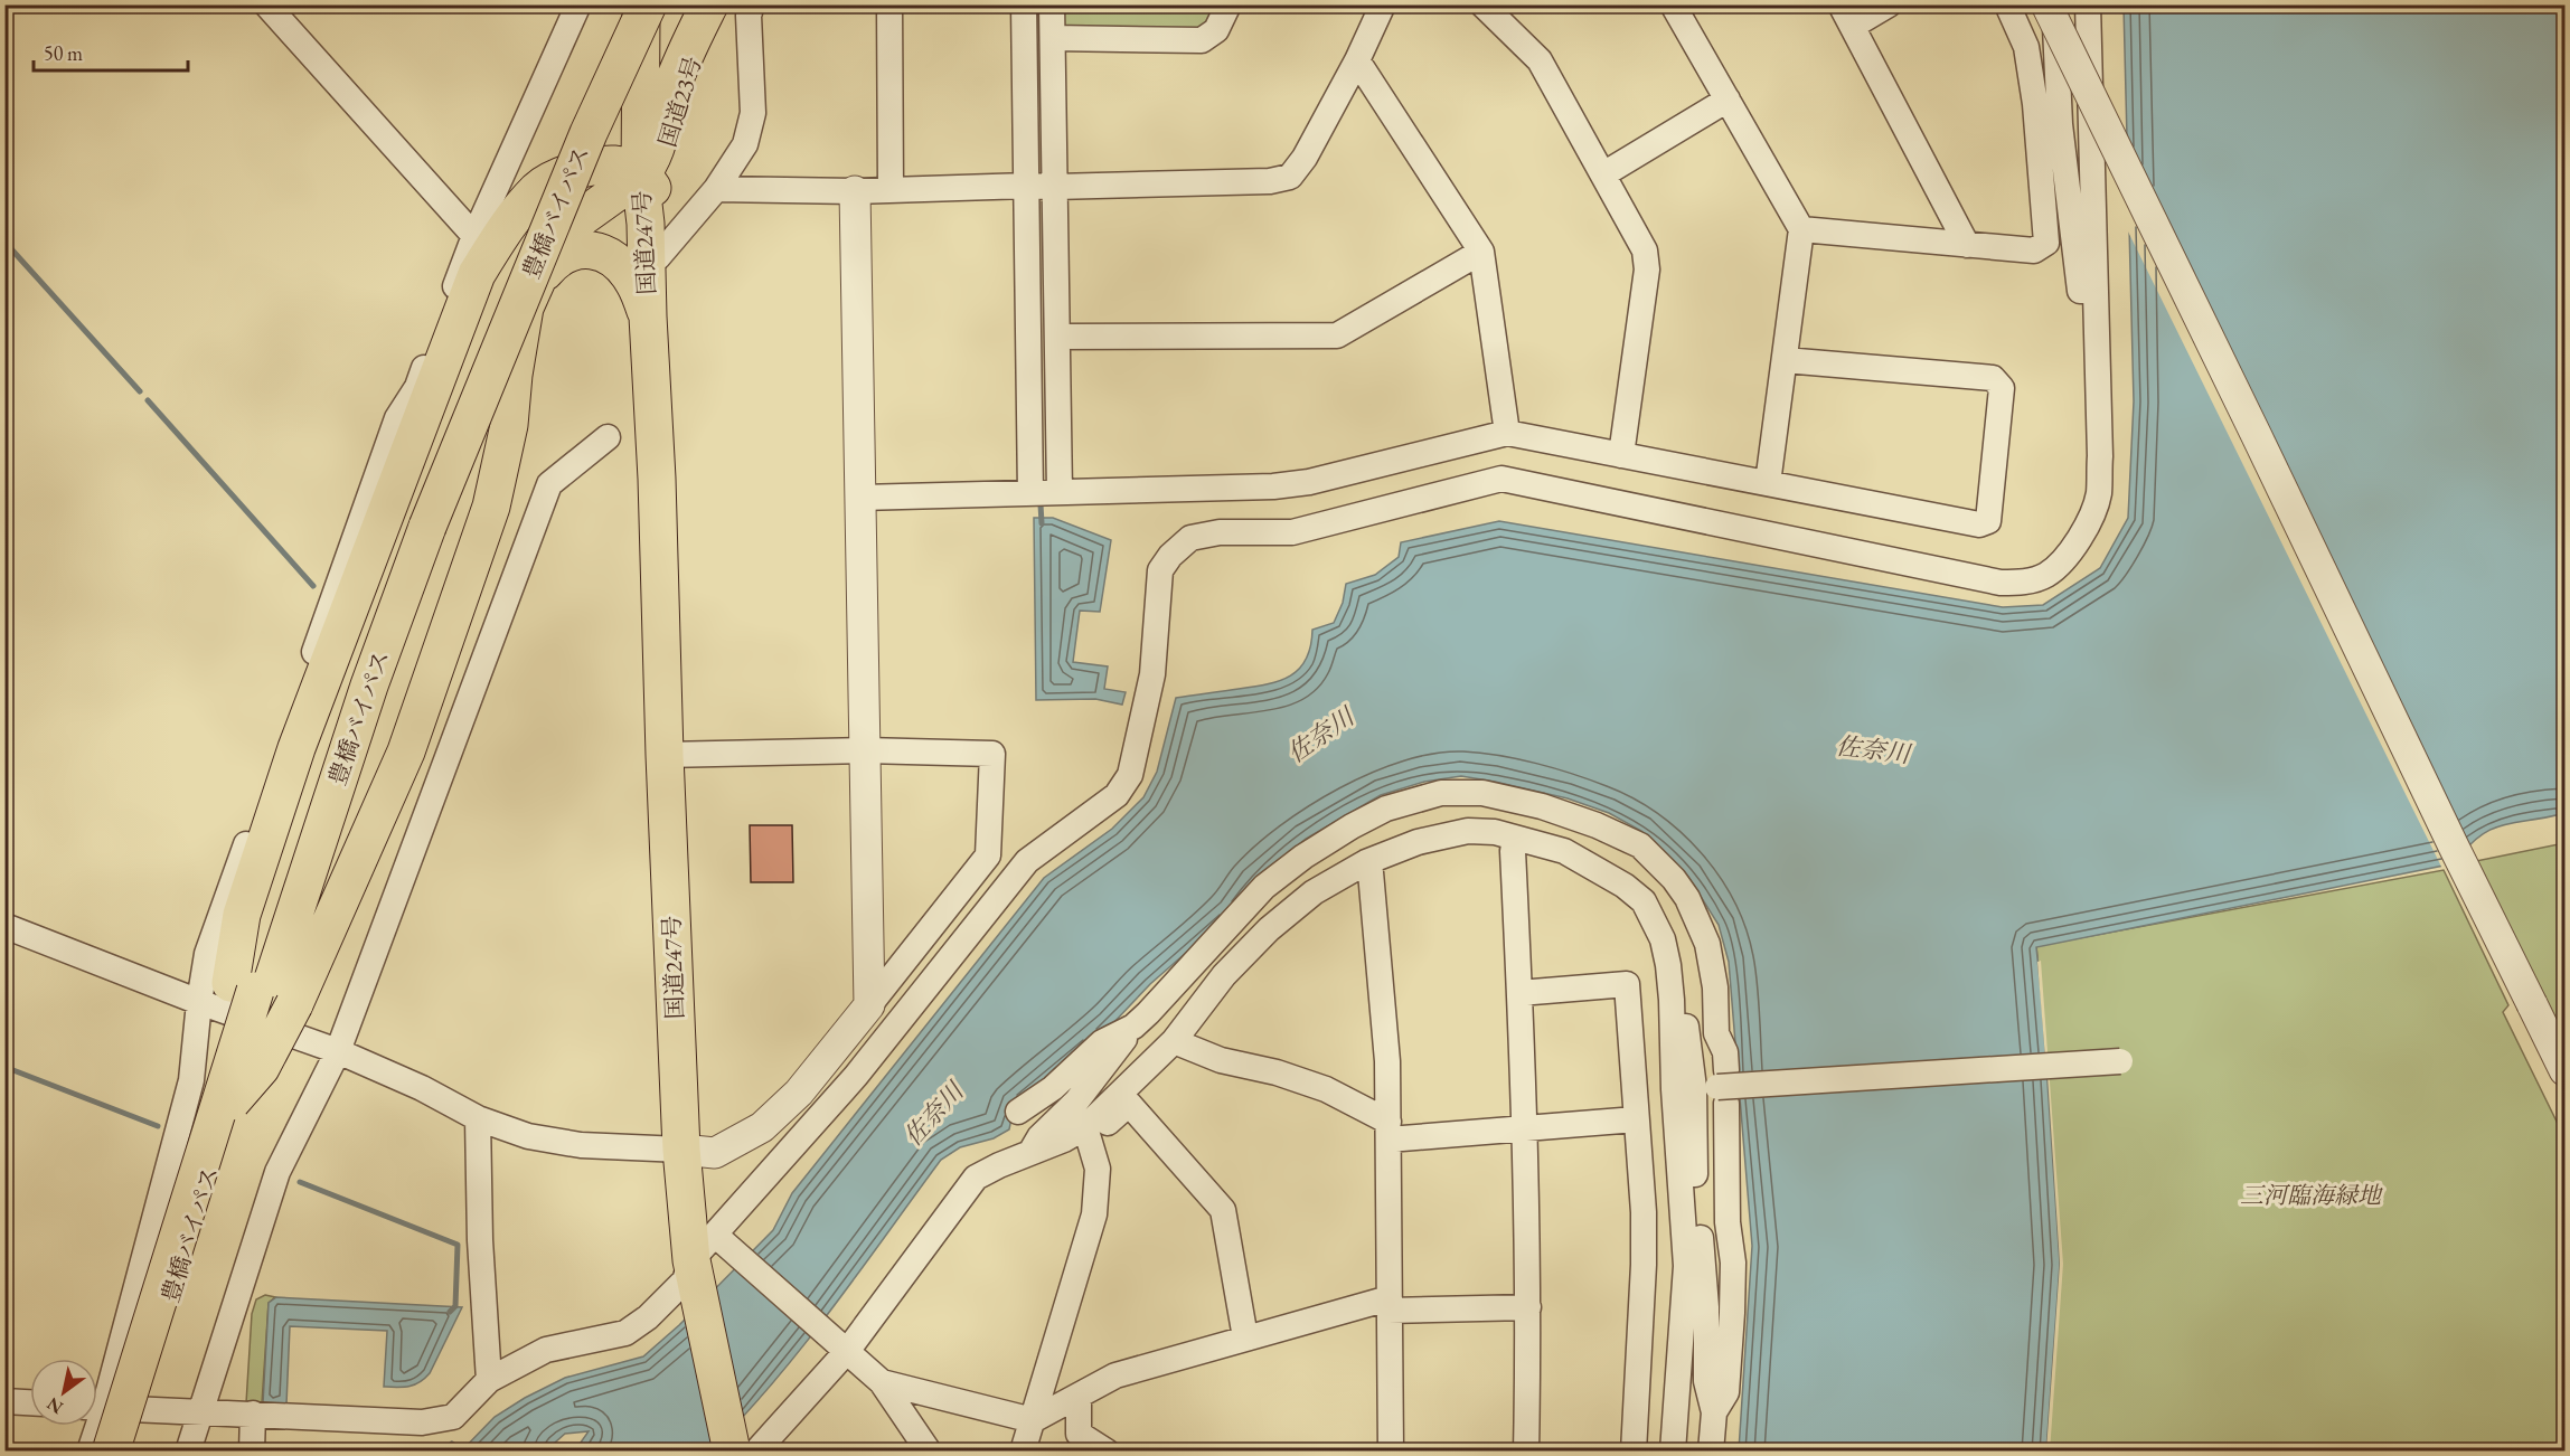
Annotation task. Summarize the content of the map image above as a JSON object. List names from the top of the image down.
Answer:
{
  "streets": {
    "highway": ["国道23号", "豊橋バイパス", "国道247号"]
  },
  "crossings": [
    ["国道23号", "国道247号"]
  ],
  "water": ["佐奈川"],
  "parks": ["三河臨海緑地"],
  "scale_bar": "50 m",
  "north": "bottom left"
}
